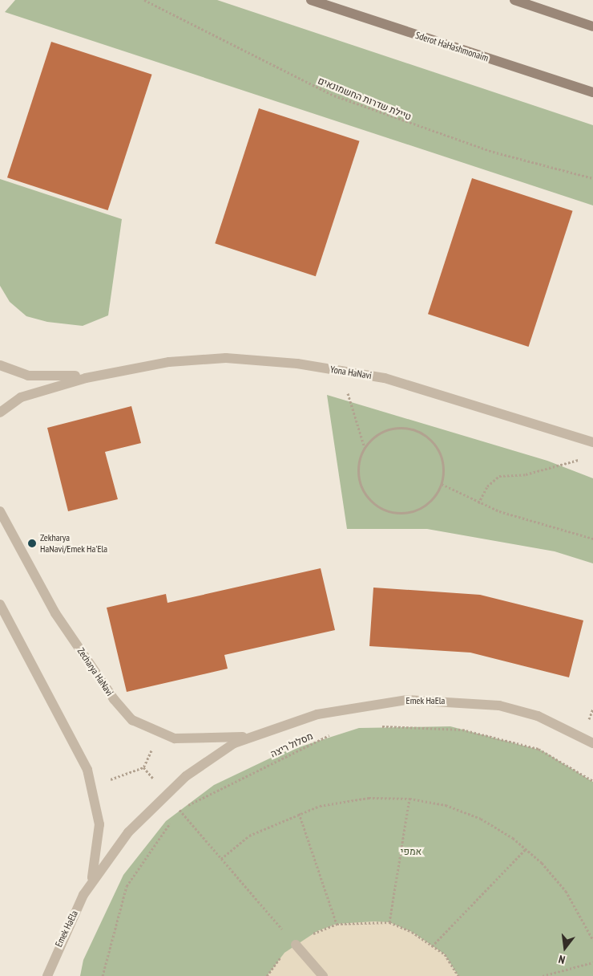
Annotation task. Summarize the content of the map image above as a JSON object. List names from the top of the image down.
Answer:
{
  "streets": {
    "main road": ["Sderot HaHashmonaim"],
    "street": ["Yona HaNavi", "Zecharya HaNavi", "Emek HaEla"],
    "path": ["טיילת שדרות החשמונאים", "מסלול ריצה"]
  },
  "crossings": [
    ["Zecharya HaNavi", "Emek HaEla"]
  ],
  "parks": ["אמפי"],
  "places": ["Zekharya HaNavi/Emek Ha'Ela"],
  "north": "bottom"
}
